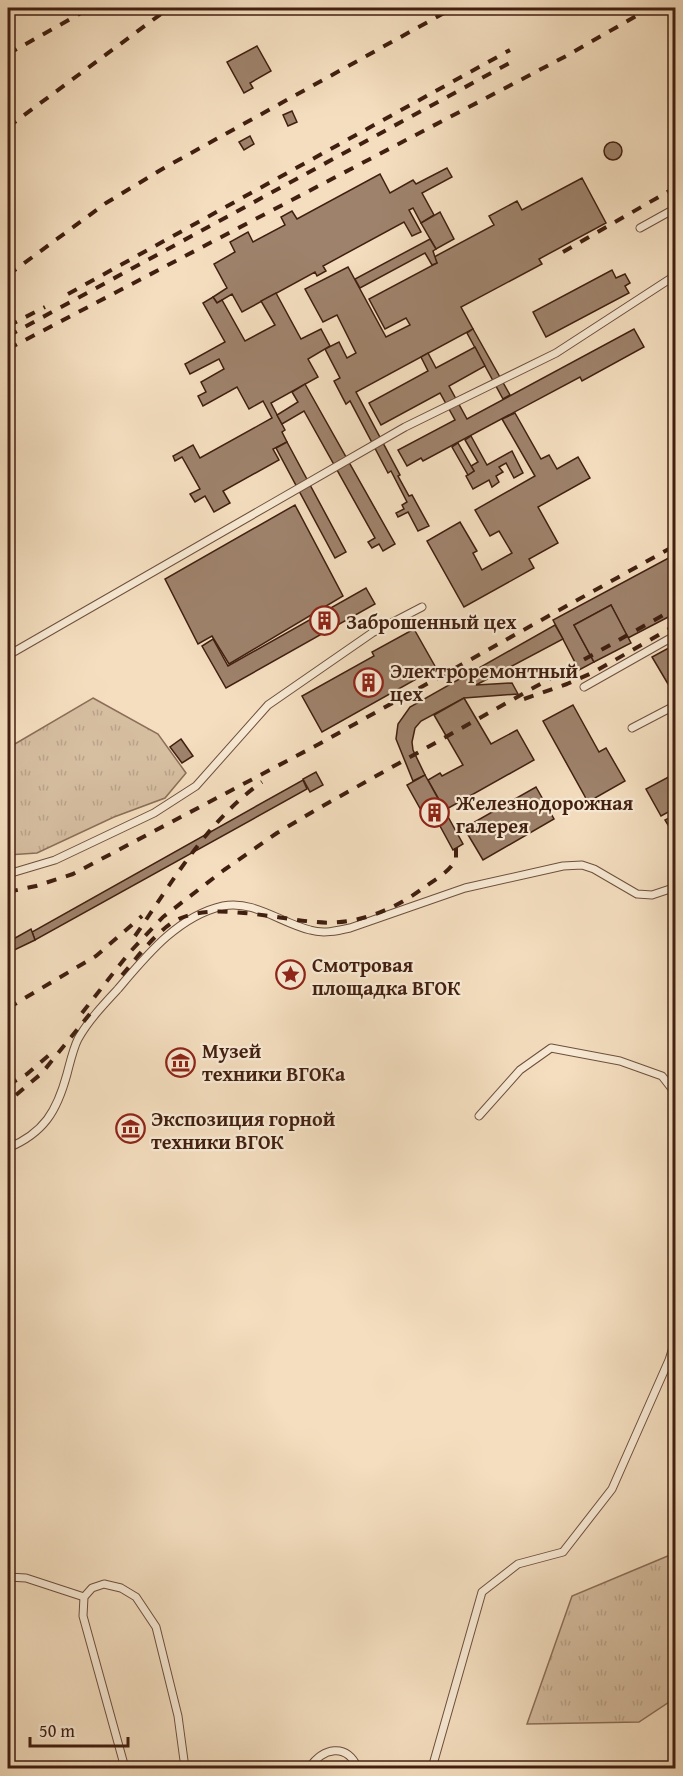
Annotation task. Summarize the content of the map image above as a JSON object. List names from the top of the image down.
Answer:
{
  "places": {
    "building": ["Заброшенный цех", "Электроремонтный цех", "Железнодорожная галерея"],
    "place": ["Смотровая площадка ВГОК"],
    "museum": ["Музей техники ВГОКа", "Экспозиция горной техники ВГОК"]
  },
  "scale_bar": "50 m"
}
